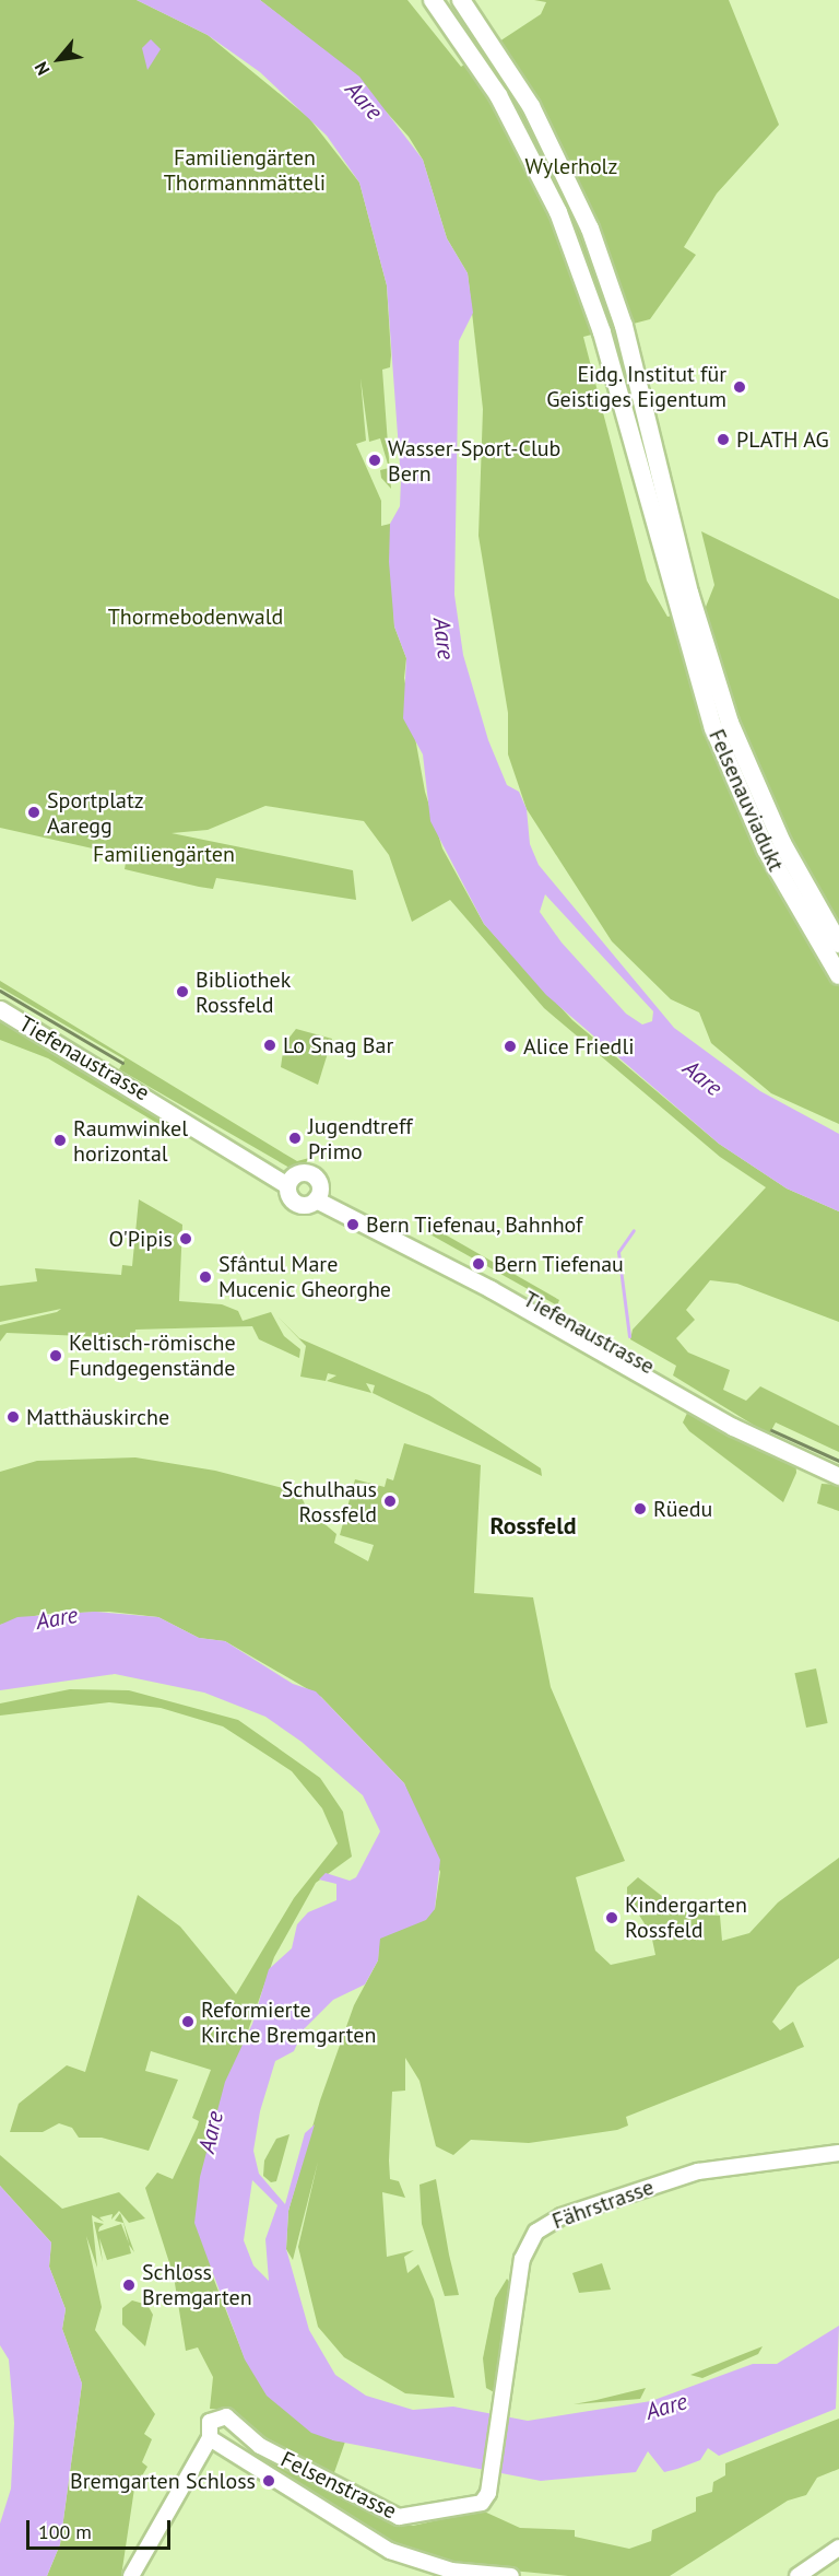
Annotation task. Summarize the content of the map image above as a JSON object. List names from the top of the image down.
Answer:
{
  "streets": {
    "highway": ["Felsenauviadukt"],
    "main road": ["Tiefenaustrasse"],
    "street": ["Fährstrasse", "Felsenstrasse"]
  },
  "crossings": [
    ["Fährstrasse", "Felsenstrasse"]
  ],
  "districts": ["Rossfeld"],
  "water": ["Aare"],
  "parks": [
    "Familiengärten Thormannmätteli",
    "Wylerholz",
    "Thormebodenwald",
    "Familiengärten"
  ],
  "places": [
    "Eidg. Institut für Geistiges Eigentum",
    "PLATH AG",
    "Wasser-Sport-Club Bern",
    "Sportplatz Aaregg",
    "Bibliothek Rossfeld",
    "Lo Snag Bar",
    "Alice Friedli",
    "Jugendtreff Primo",
    "Raumwinkel horizontal",
    "Bern Tiefenau, Bahnhof",
    "O'Pipis",
    "Bern Tiefenau",
    "Sfântul Mare Mucenic Gheorghe",
    "Keltisch-römische Fundgegenstände",
    "Matthäuskirche",
    "Schulhaus Rossfeld",
    "Rüedu",
    "Kindergarten Rossfeld",
    "Reformierte Kirche Bremgarten",
    "Schloss Bremgarten",
    "Bremgarten Schloss"
  ],
  "scale_bar": "100 m",
  "north": "bottom left"
}
